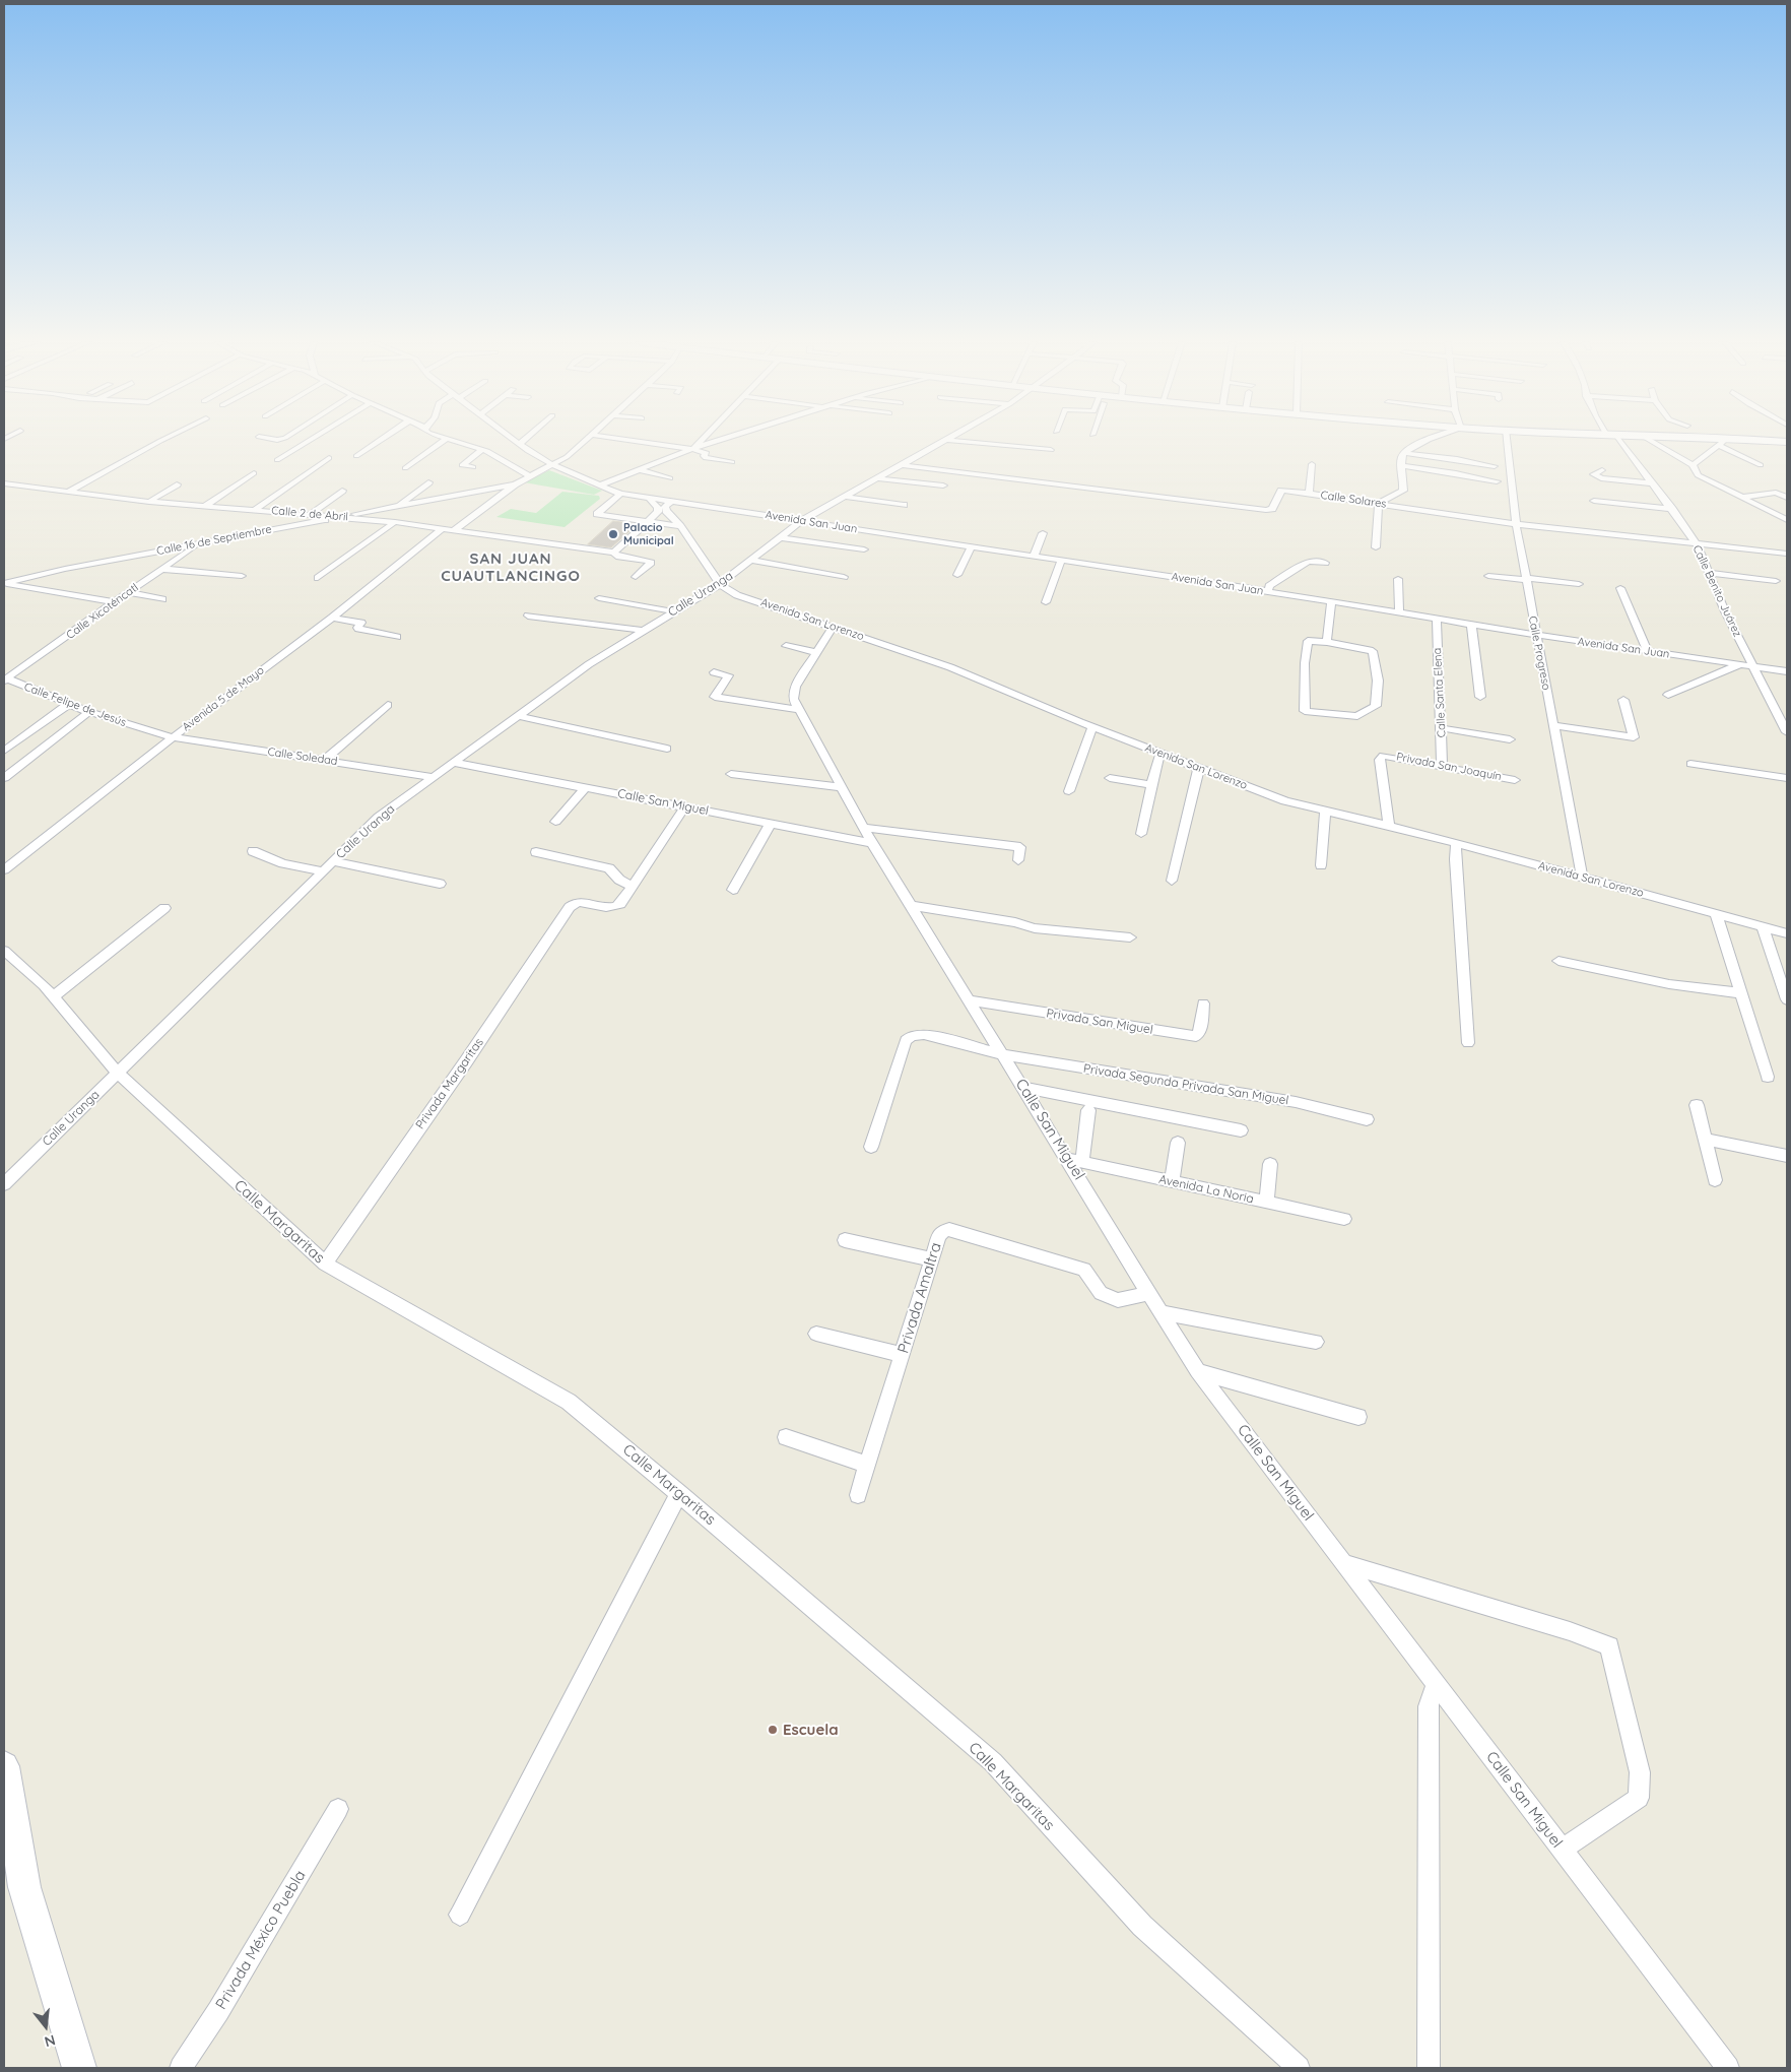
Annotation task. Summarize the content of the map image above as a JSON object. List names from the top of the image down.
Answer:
{
  "streets": {
    "street": [
      "Calle Solares",
      "Calle 2 de Abril",
      "Avenida San Juan",
      "Calle 16 de Septiembre",
      "Calle Benito Juárez",
      "Calle Uranga",
      "Calle Xicoténcatl",
      "Avenida San Lorenzo",
      "Calle Progreso",
      "Calle Santa Elena",
      "Avenida 5 de Mayo",
      "Calle Felipe de Jesús",
      "Calle Soledad",
      "Privada San Joaquín",
      "Calle San Miguel",
      "Privada San Miguel",
      "Privada Margaritas",
      "Privada Segunda Privada San Miguel",
      "Avenida La Noria",
      "Calle Margaritas",
      "Privada Amaltra",
      "Privada México Puebla"
    ]
  },
  "crossings": [
    ["Calle Solares", "Calle Benito Juárez"],
    ["Calle Solares", "Calle Uranga"],
    ["Calle Solares", "Calle Progreso"],
    ["Calle 2 de Abril", "Calle 16 de Septiembre"],
    ["Calle 2 de Abril", "Avenida 5 de Mayo"],
    ["Avenida San Juan", "Calle Benito Juárez"],
    ["Avenida San Juan", "Calle Uranga"],
    ["Avenida San Juan", "Avenida San Lorenzo"],
    ["Avenida San Juan", "Calle Progreso"],
    ["Avenida San Juan", "Calle Santa Elena"],
    ["Calle 16 de Septiembre", "Calle Xicoténcatl"],
    ["Calle Uranga", "Avenida San Lorenzo"],
    ["Calle Uranga", "Calle Soledad"],
    ["Calle Uranga", "Calle San Miguel"],
    ["Calle Uranga", "Calle Margaritas"],
    ["Calle Xicoténcatl", "Calle Felipe de Jesús"],
    ["Avenida San Lorenzo", "Calle Progreso"],
    ["Avenida San Lorenzo", "Privada San Joaquín"],
    ["Avenida San Lorenzo", "Calle San Miguel"],
    ["Calle Santa Elena", "Privada San Joaquín"],
    ["Avenida 5 de Mayo", "Calle Felipe de Jesús"],
    ["Avenida 5 de Mayo", "Calle Soledad"],
    ["Calle Felipe de Jesús", "Calle Soledad"],
    ["Calle San Miguel", "Privada San Miguel"],
    ["Calle San Miguel", "Privada Segunda Privada San Miguel"],
    ["Calle San Miguel", "Avenida La Noria"],
    ["Calle San Miguel", "Privada Amaltra"],
    ["Privada Margaritas", "Calle Margaritas"]
  ],
  "districts": ["SAN JUAN CUAUTLANCINGO"],
  "places": ["Palacio Municipal", "Escuela"],
  "north": "bottom"
}
